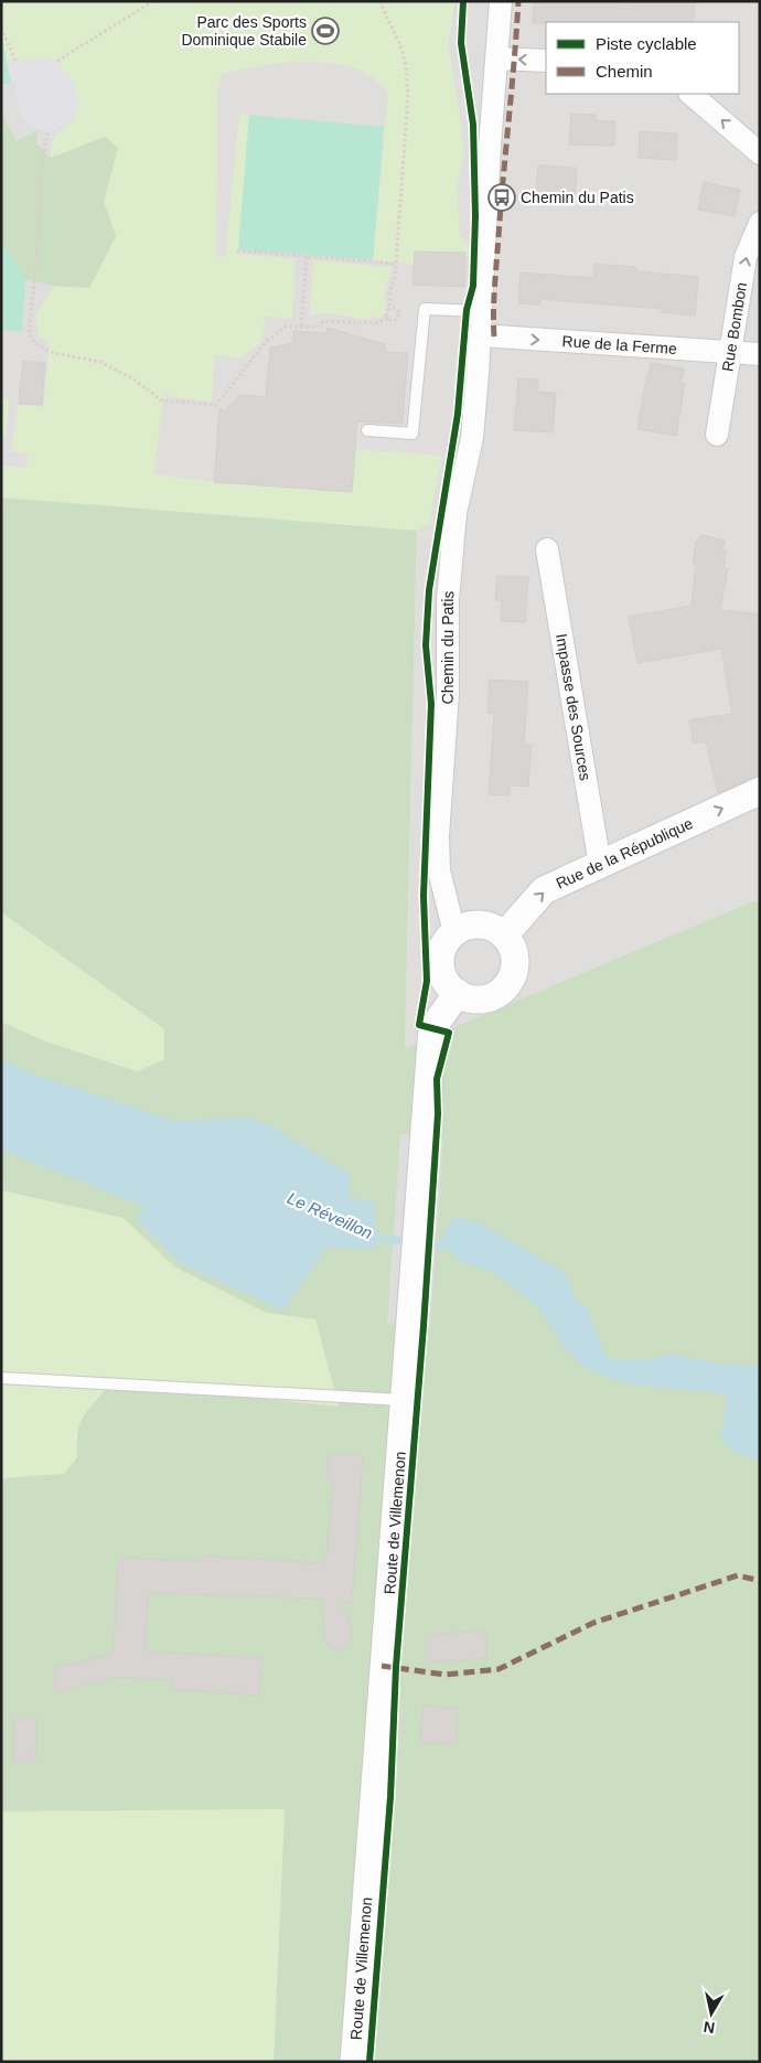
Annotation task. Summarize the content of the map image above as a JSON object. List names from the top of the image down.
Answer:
{
  "streets": {
    "street": [
      "Rue Bombon",
      "Rue de la Ferme",
      "Chemin du Patis",
      "Impasse des Sources",
      "Rue de la République",
      "Route de Villemenon"
    ]
  },
  "crossings": [
    ["Rue Bombon", "Rue de la Ferme"],
    ["Rue de la Ferme", "Chemin du Patis"],
    ["Chemin du Patis", "Rue de la République"],
    ["Chemin du Patis", "Route de Villemenon"],
    ["Impasse des Sources", "Rue de la République"],
    ["Rue de la République", "Route de Villemenon"]
  ],
  "one_way": ["Rue Bombon", "Rue de la Ferme", "Rue de la République"],
  "water": ["Le Réveillon"],
  "places": {
    "sports": ["Parc des Sports Dominique Stabile"],
    "bus stop": ["Chemin du Patis"]
  },
  "legend": ["Piste cyclable", "Chemin"],
  "north": "bottom"
}
